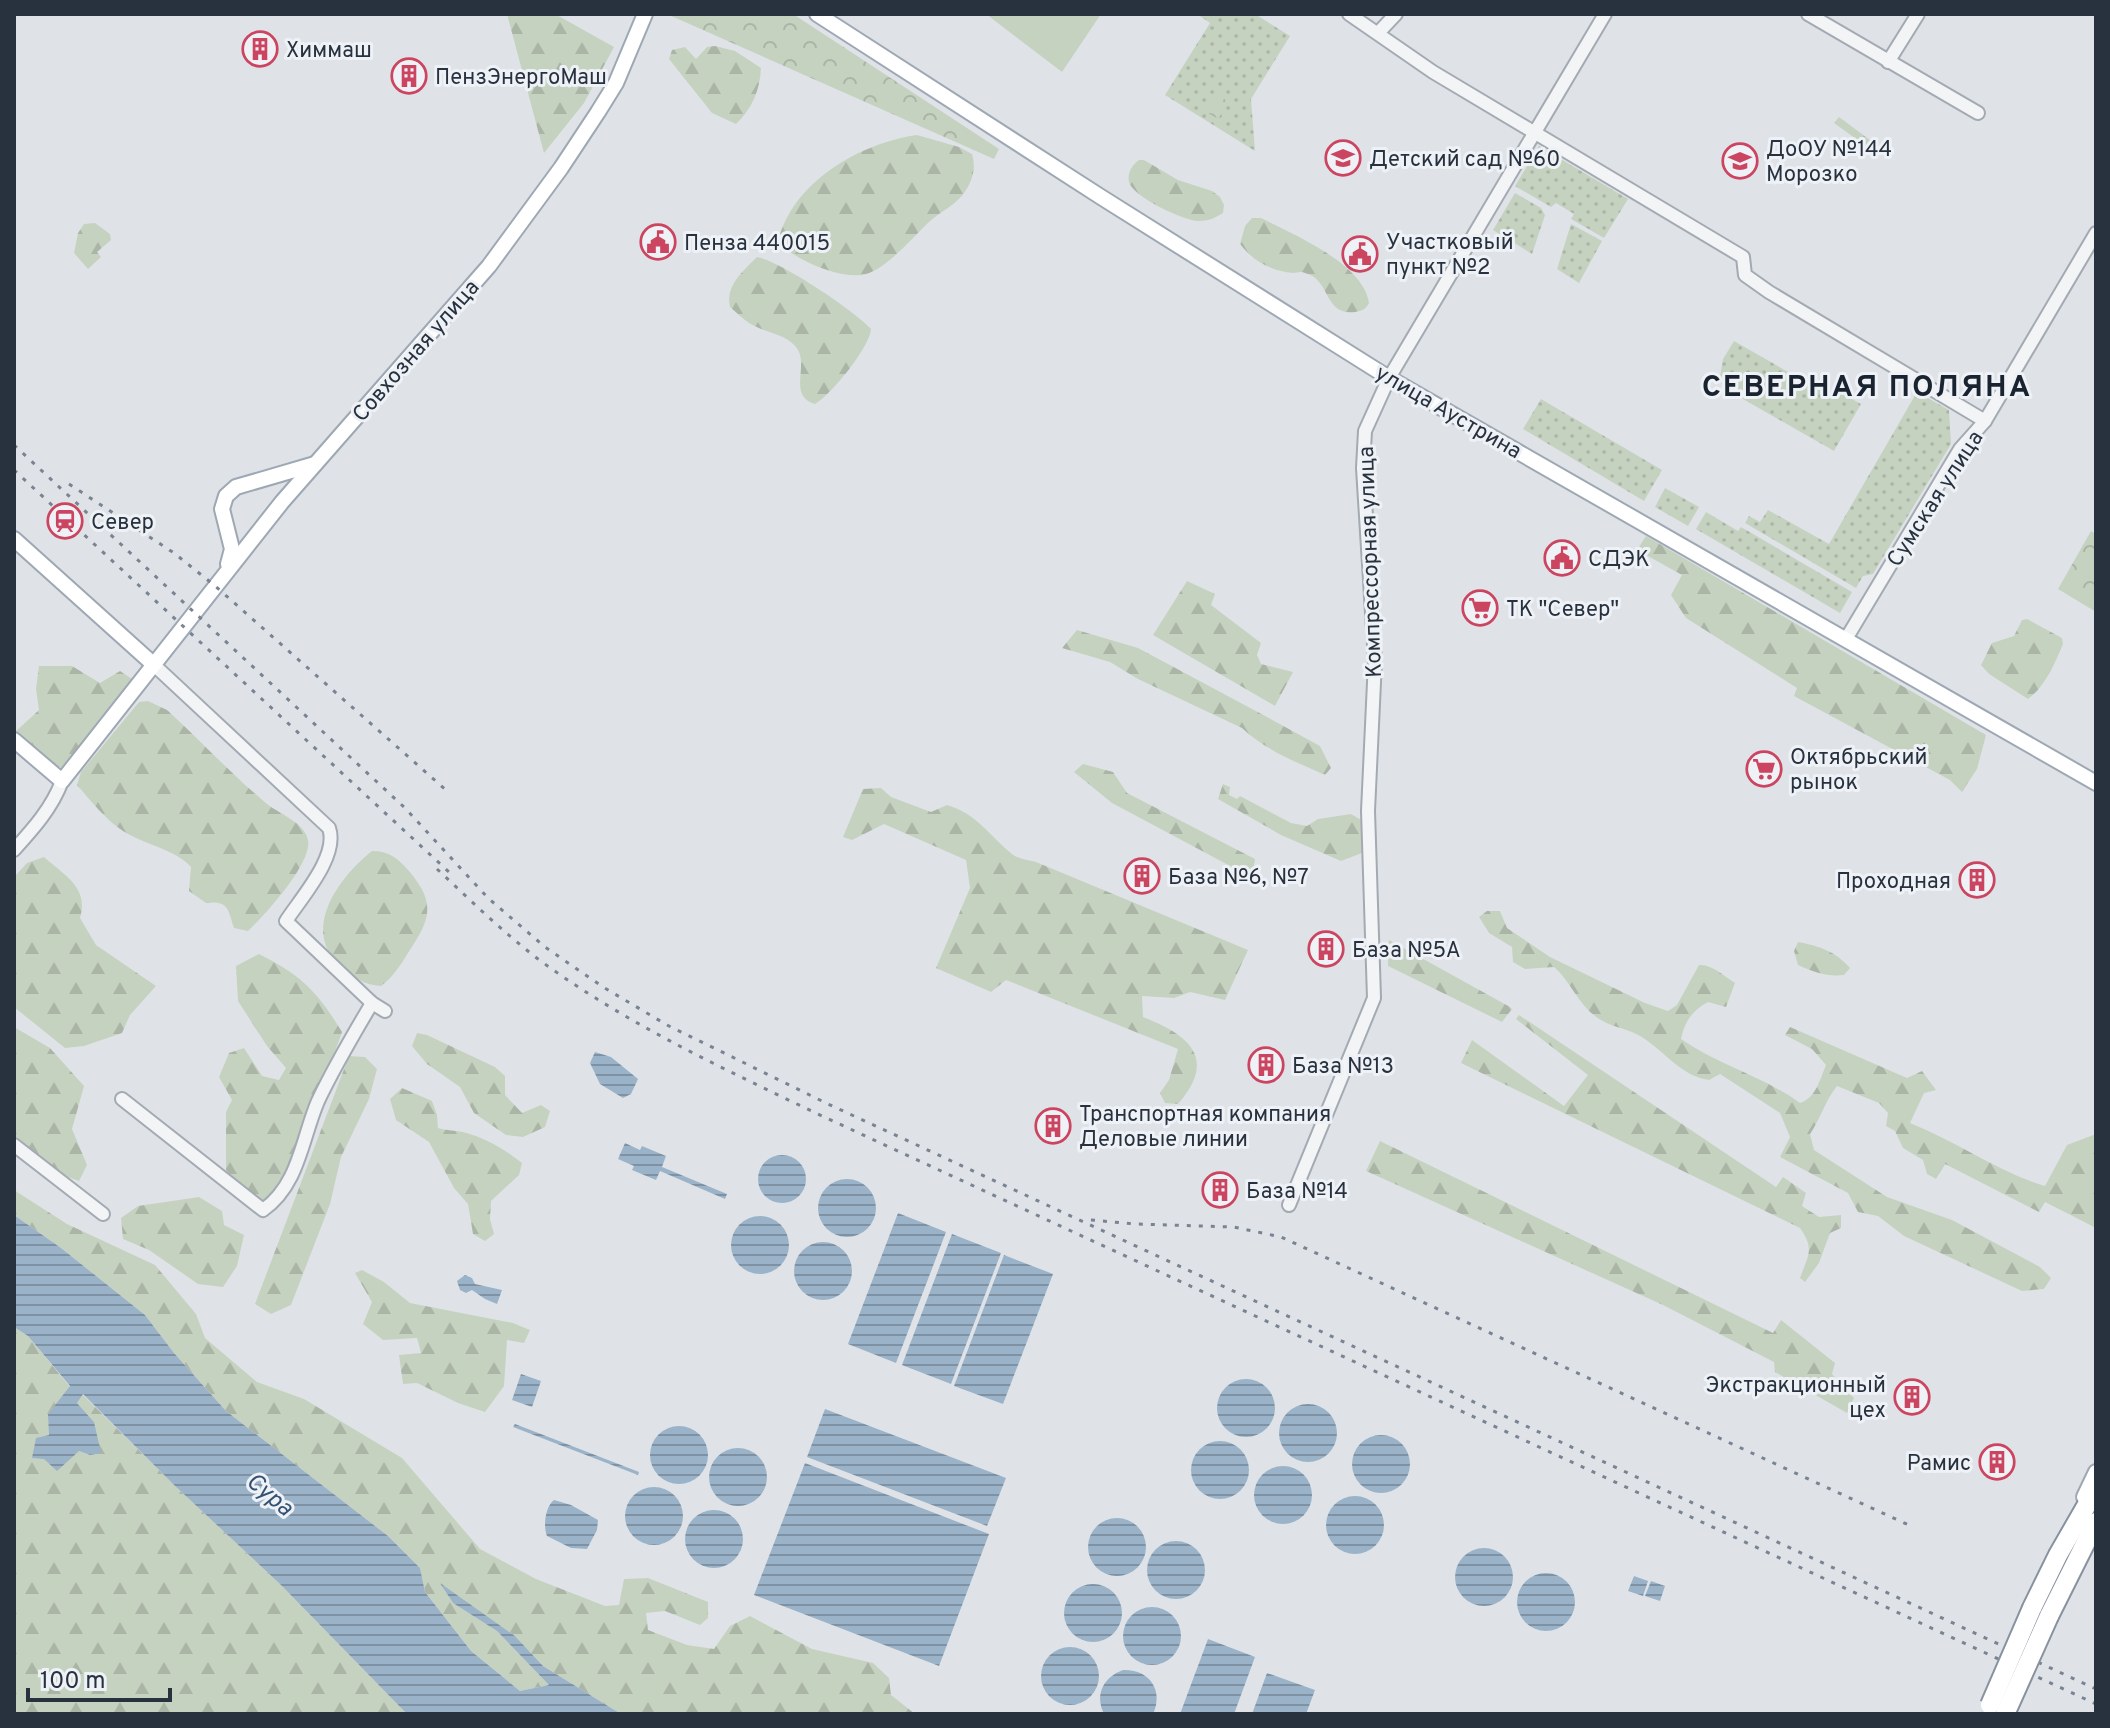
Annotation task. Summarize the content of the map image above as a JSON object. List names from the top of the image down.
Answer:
{
  "streets": {
    "main road": ["Совхозная улица", "улица Аустрина"],
    "street": ["Сумская улица", "Компрессорная улица"]
  },
  "crossings": [
    ["улица Аустрина", "Сумская улица"],
    ["улица Аустрина", "Компрессорная улица"]
  ],
  "districts": ["СЕВЕРНАЯ ПОЛЯНА"],
  "water": ["Сура"],
  "places": {
    "building": [
      "Химмаш",
      "ПензЭнергоМаш",
      "База №6, №7",
      "Проходная",
      "База №5А",
      "База №13",
      "Транспортная компания Деловые линии",
      "База №14",
      "Экстракционный цех",
      "Рамис"
    ],
    "school or university": ["Детский сад №60", "ДоОУ №144 Морозко"],
    "public building": ["Пенза 440015", "Участковый пункт №2", "СДЭК"],
    "station": ["Север"],
    "supermarket": ["ТК \"Север\"", "Октябрьский рынок"]
  },
  "scale_bar": "100 m"
}
